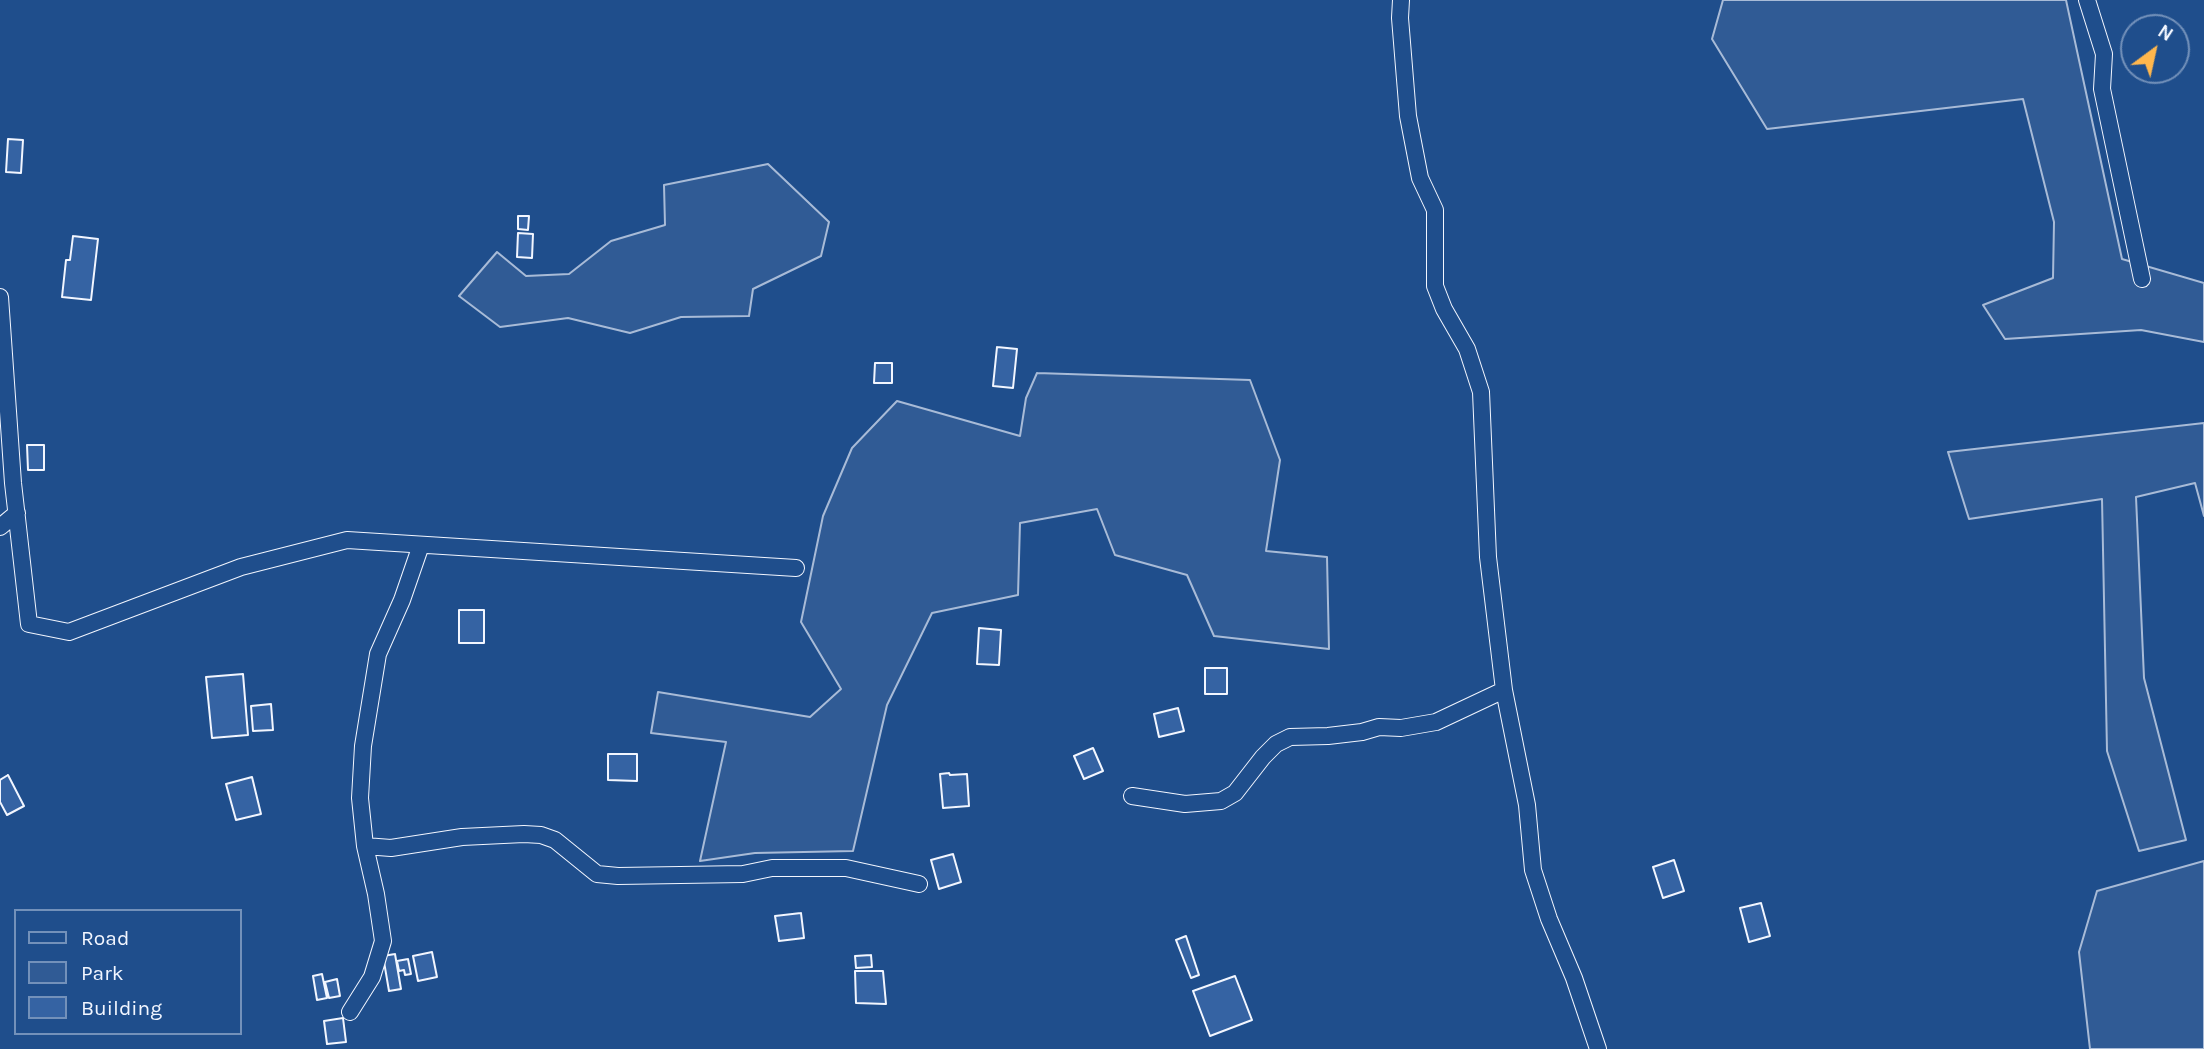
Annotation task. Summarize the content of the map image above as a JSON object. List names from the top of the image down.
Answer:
{
  "legend": ["Road", "Park", "Building"],
  "north": "top right"
}
